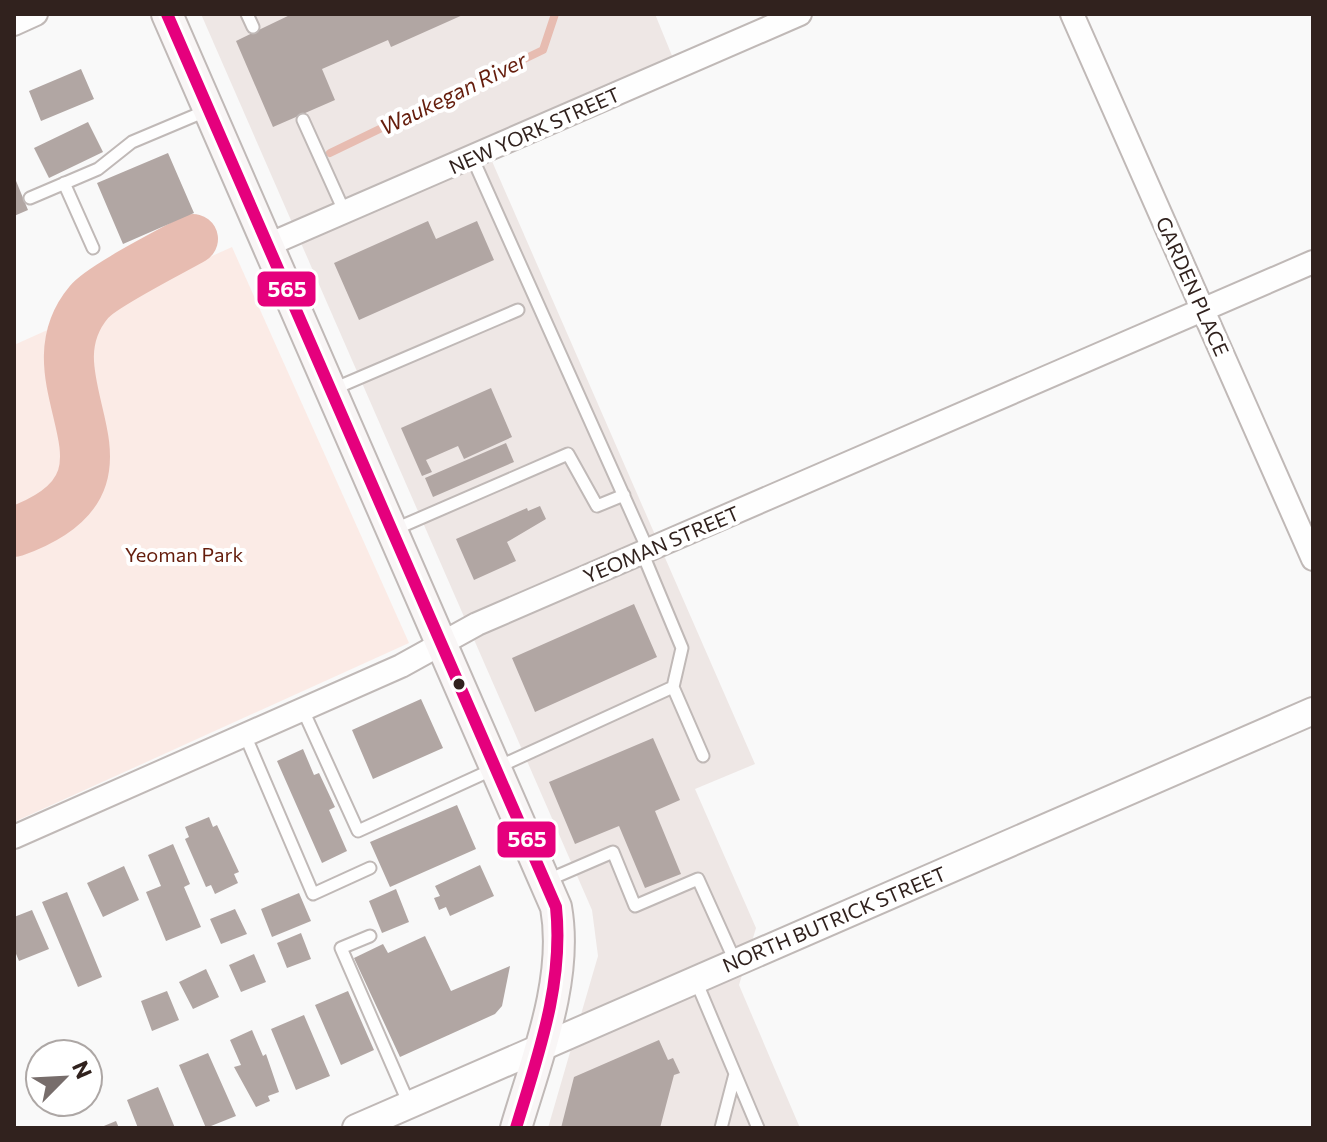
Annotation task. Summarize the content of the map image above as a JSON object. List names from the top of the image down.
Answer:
{
  "streets": {
    "street": [
      "NEW YORK STREET",
      "GARDEN PLACE",
      "YEOMAN STREET",
      "NORTH BUTRICK STREET"
    ]
  },
  "crossings": [
    ["GARDEN PLACE", "YEOMAN STREET"]
  ],
  "water": ["Waukegan River"],
  "parks": ["Yeoman Park"],
  "lines": ["transit line 565"],
  "north": "top right"
}
